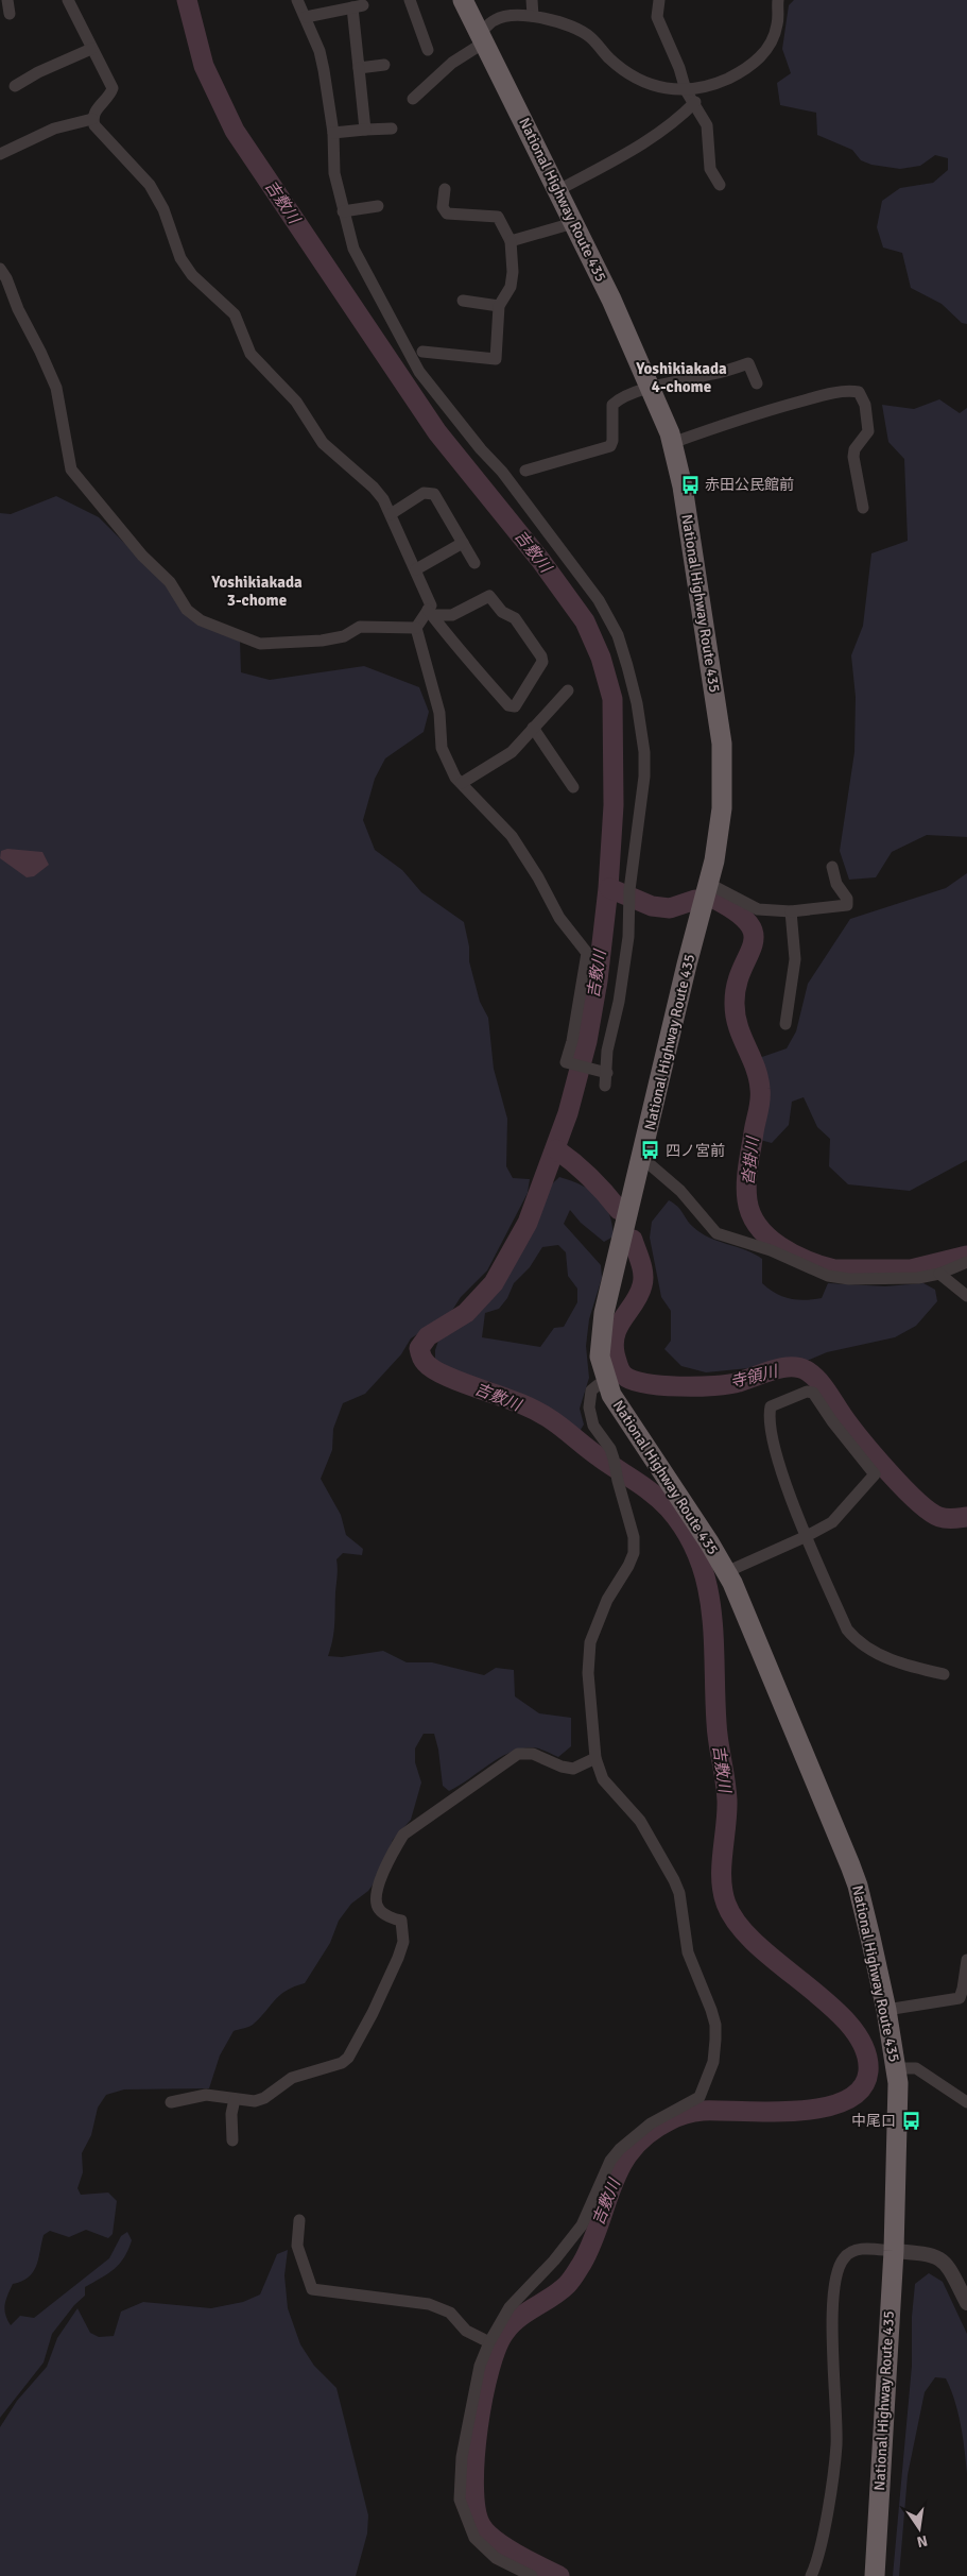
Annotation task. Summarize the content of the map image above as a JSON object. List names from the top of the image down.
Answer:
{
  "streets": {
    "highway": ["National Highway Route 435"]
  },
  "districts": ["Yoshikiakada 4-chome", "Yoshikiakada 3-chome"],
  "water": ["吉敷川", "沓掛川", "寺領川"],
  "places": {
    "bus stop": ["赤田公民館前", "四ノ宮前", "中尾口"]
  },
  "north": "bottom"
}
